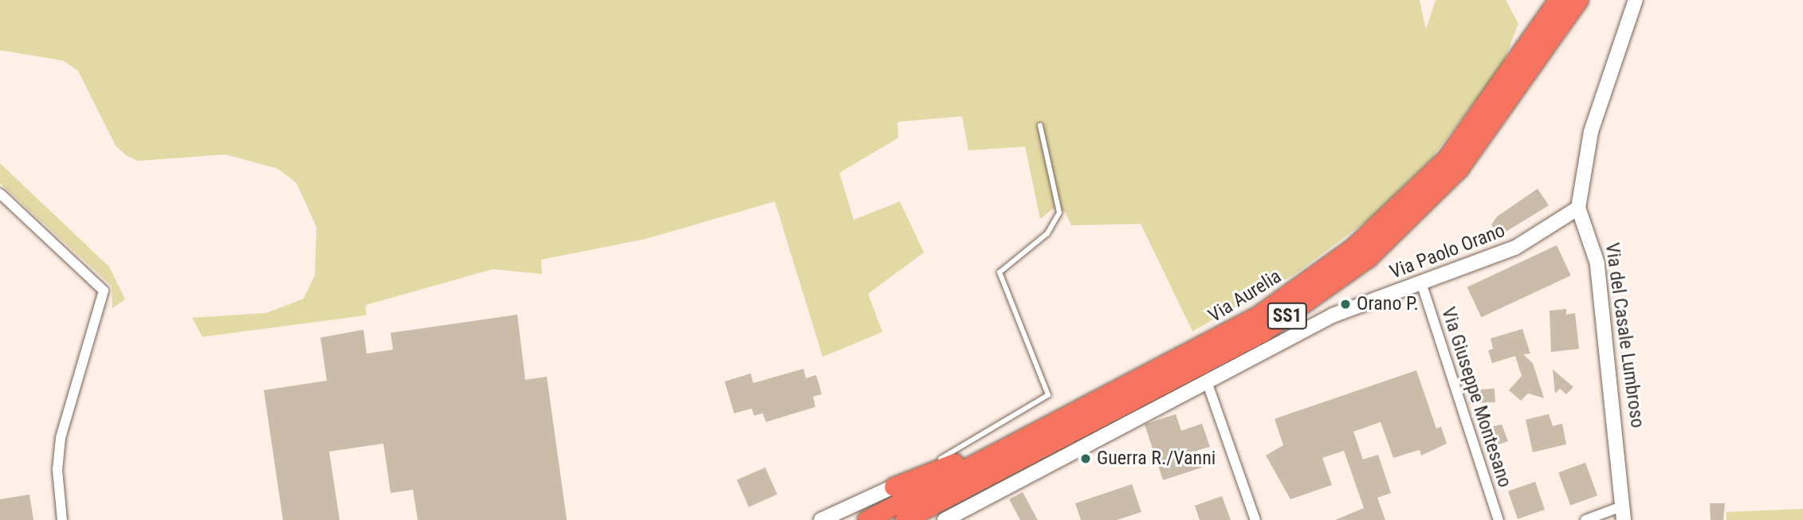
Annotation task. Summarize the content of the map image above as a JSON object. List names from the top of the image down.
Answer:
{
  "streets": {
    "highway": ["Via Aurelia", "SS1"],
    "street": ["Via Paolo Orano", "Via del Casale Lumbroso", "Via Giuseppe Montesano"]
  },
  "crossings": [
    ["Via Paolo Orano", "Via del Casale Lumbroso"],
    ["Via Paolo Orano", "Via Giuseppe Montesano"]
  ],
  "places": ["Orano P.", "Guerra R./Vanni"]
}
